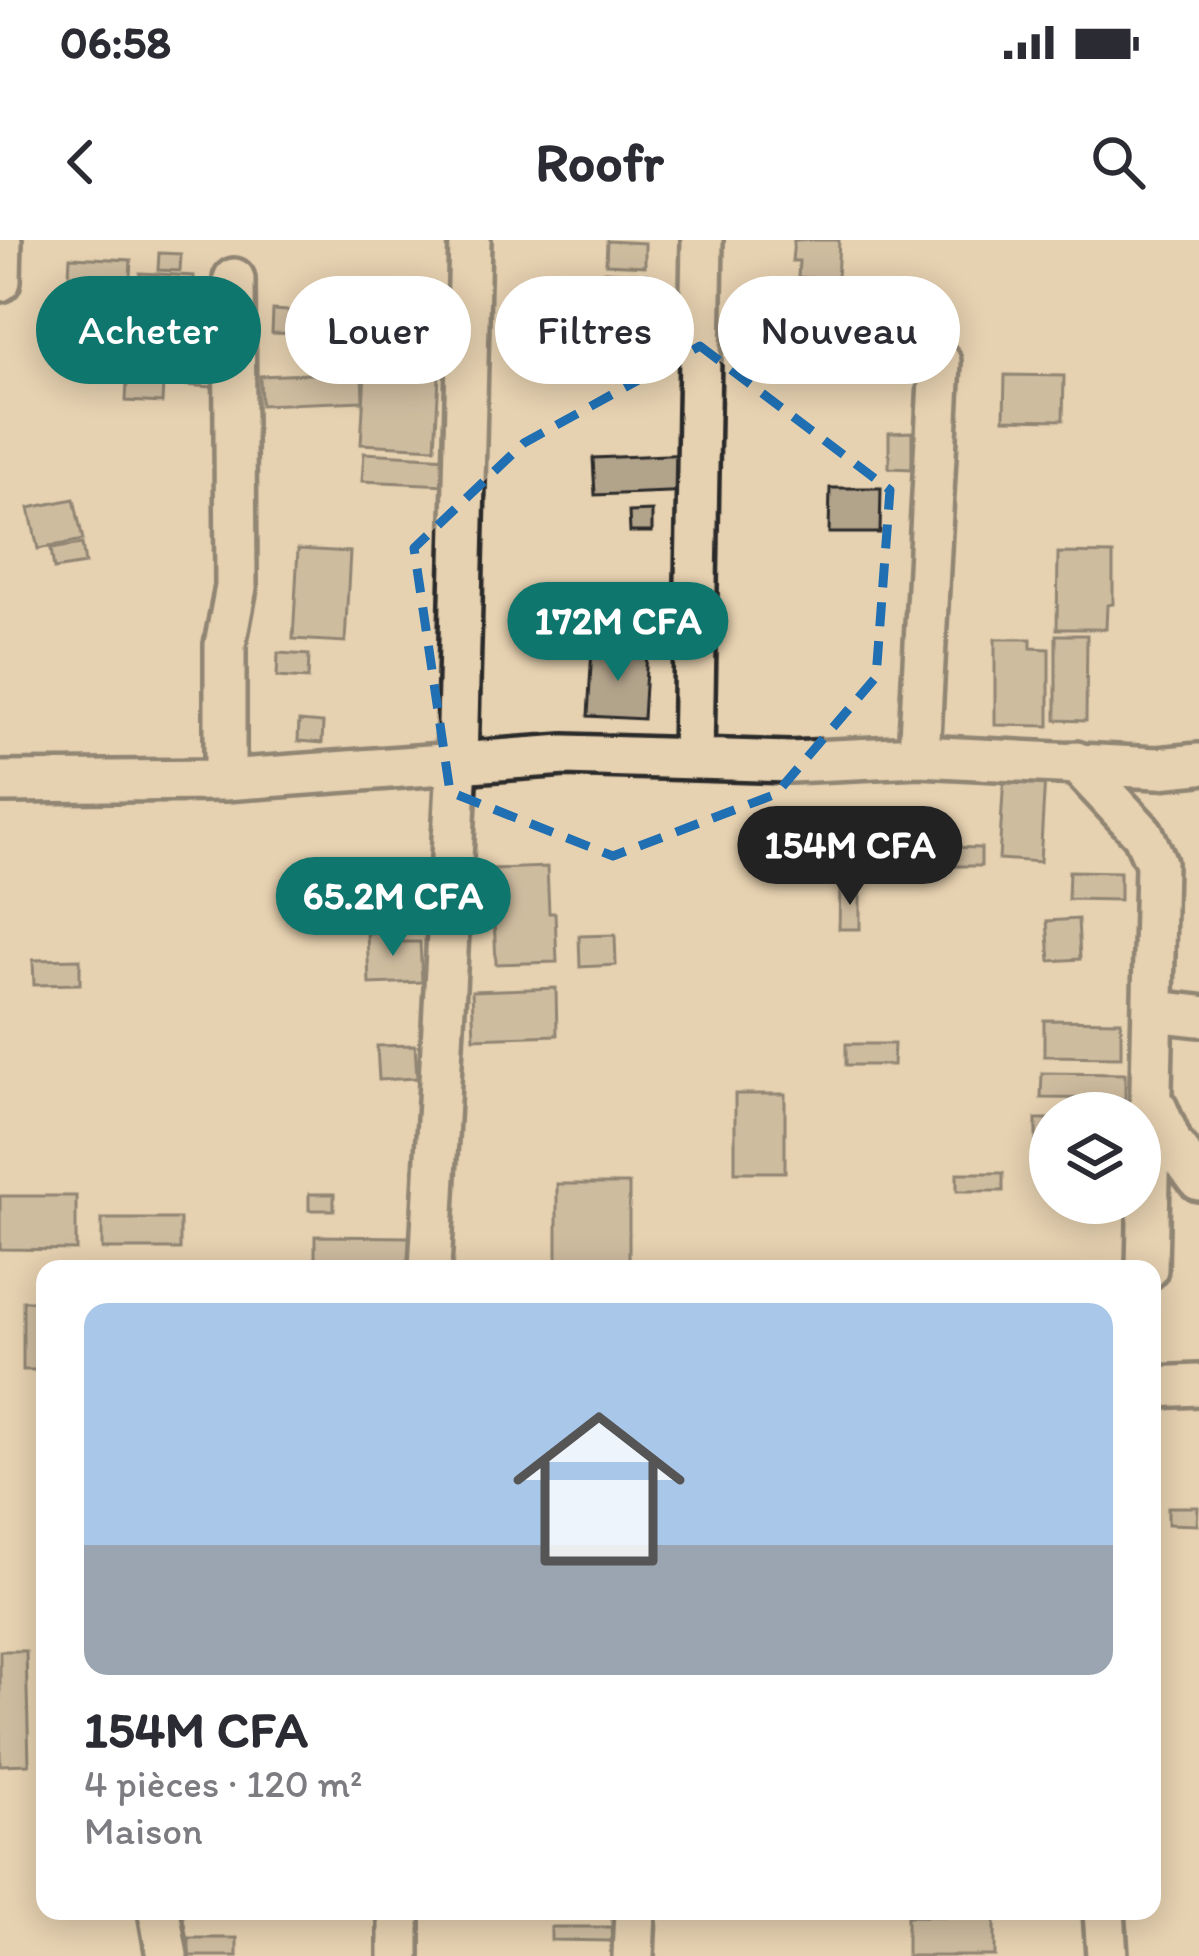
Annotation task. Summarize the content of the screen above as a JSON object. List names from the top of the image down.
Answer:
{
  "page": {
    "status": "06:58",
    "header": "Roofr",
    "chip": [
      "Acheter",
      "Louer",
      "Filtres",
      "Nouveau"
    ],
    "price": ["172M CFA", "154M CFA", "65.2M CFA"],
    "list": [
      {
        "name": "154M CFA",
        "note": "4 pièces · 120 m² · Maison"
      }
    ]
  }
}
